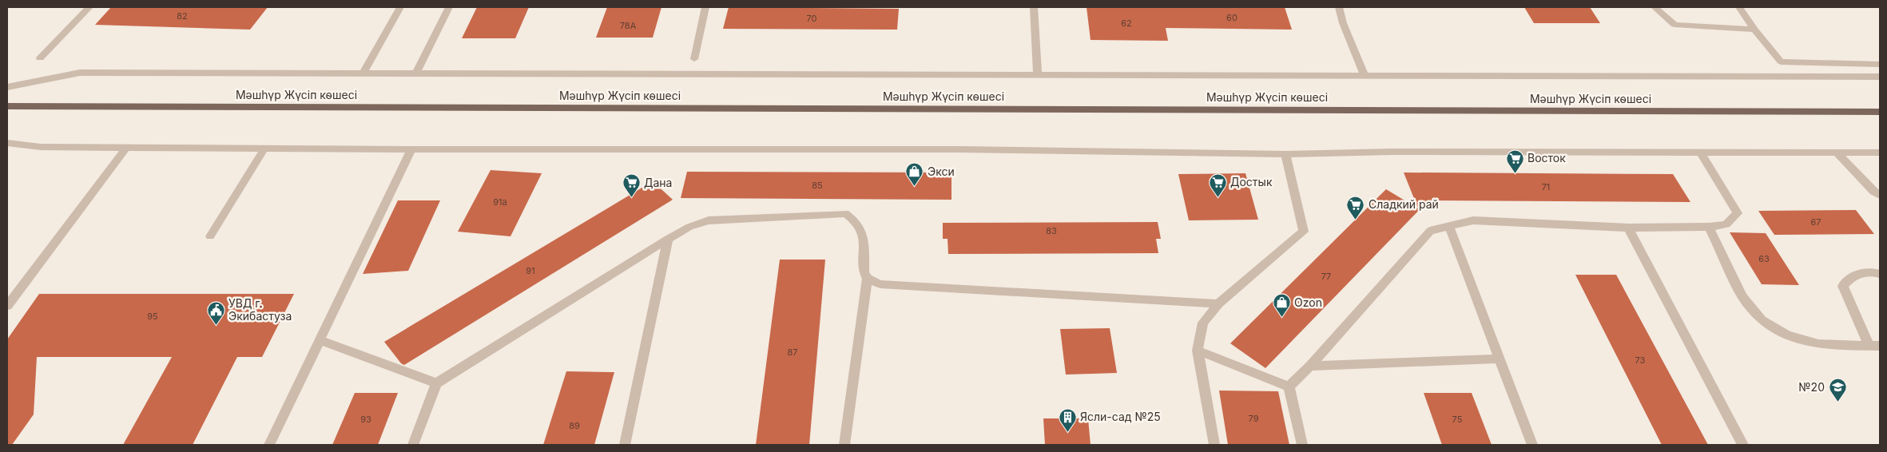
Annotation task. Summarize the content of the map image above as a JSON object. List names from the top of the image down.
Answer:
{
  "streets": {
    "main road": ["Мәшһүр Жүсіп көшесі"]
  },
  "places": {
    "supermarket": [
      "Восток",
      "Достык",
      "Дана",
      "Сладкий рай"
    ],
    "shop": ["Экси", "Ozon"],
    "public building": ["УВД г. Экибастуза"],
    "school or university": ["№20"],
    "building": ["Ясли-сад №25"]
  },
  "house_numbers": [
    "82",
    "60",
    "70",
    "62",
    "78А",
    "85",
    "71",
    "91а",
    "67",
    "83",
    "63",
    "91",
    "77",
    "95",
    "87",
    "73",
    "79",
    "93",
    "75",
    "89"
  ]
}
